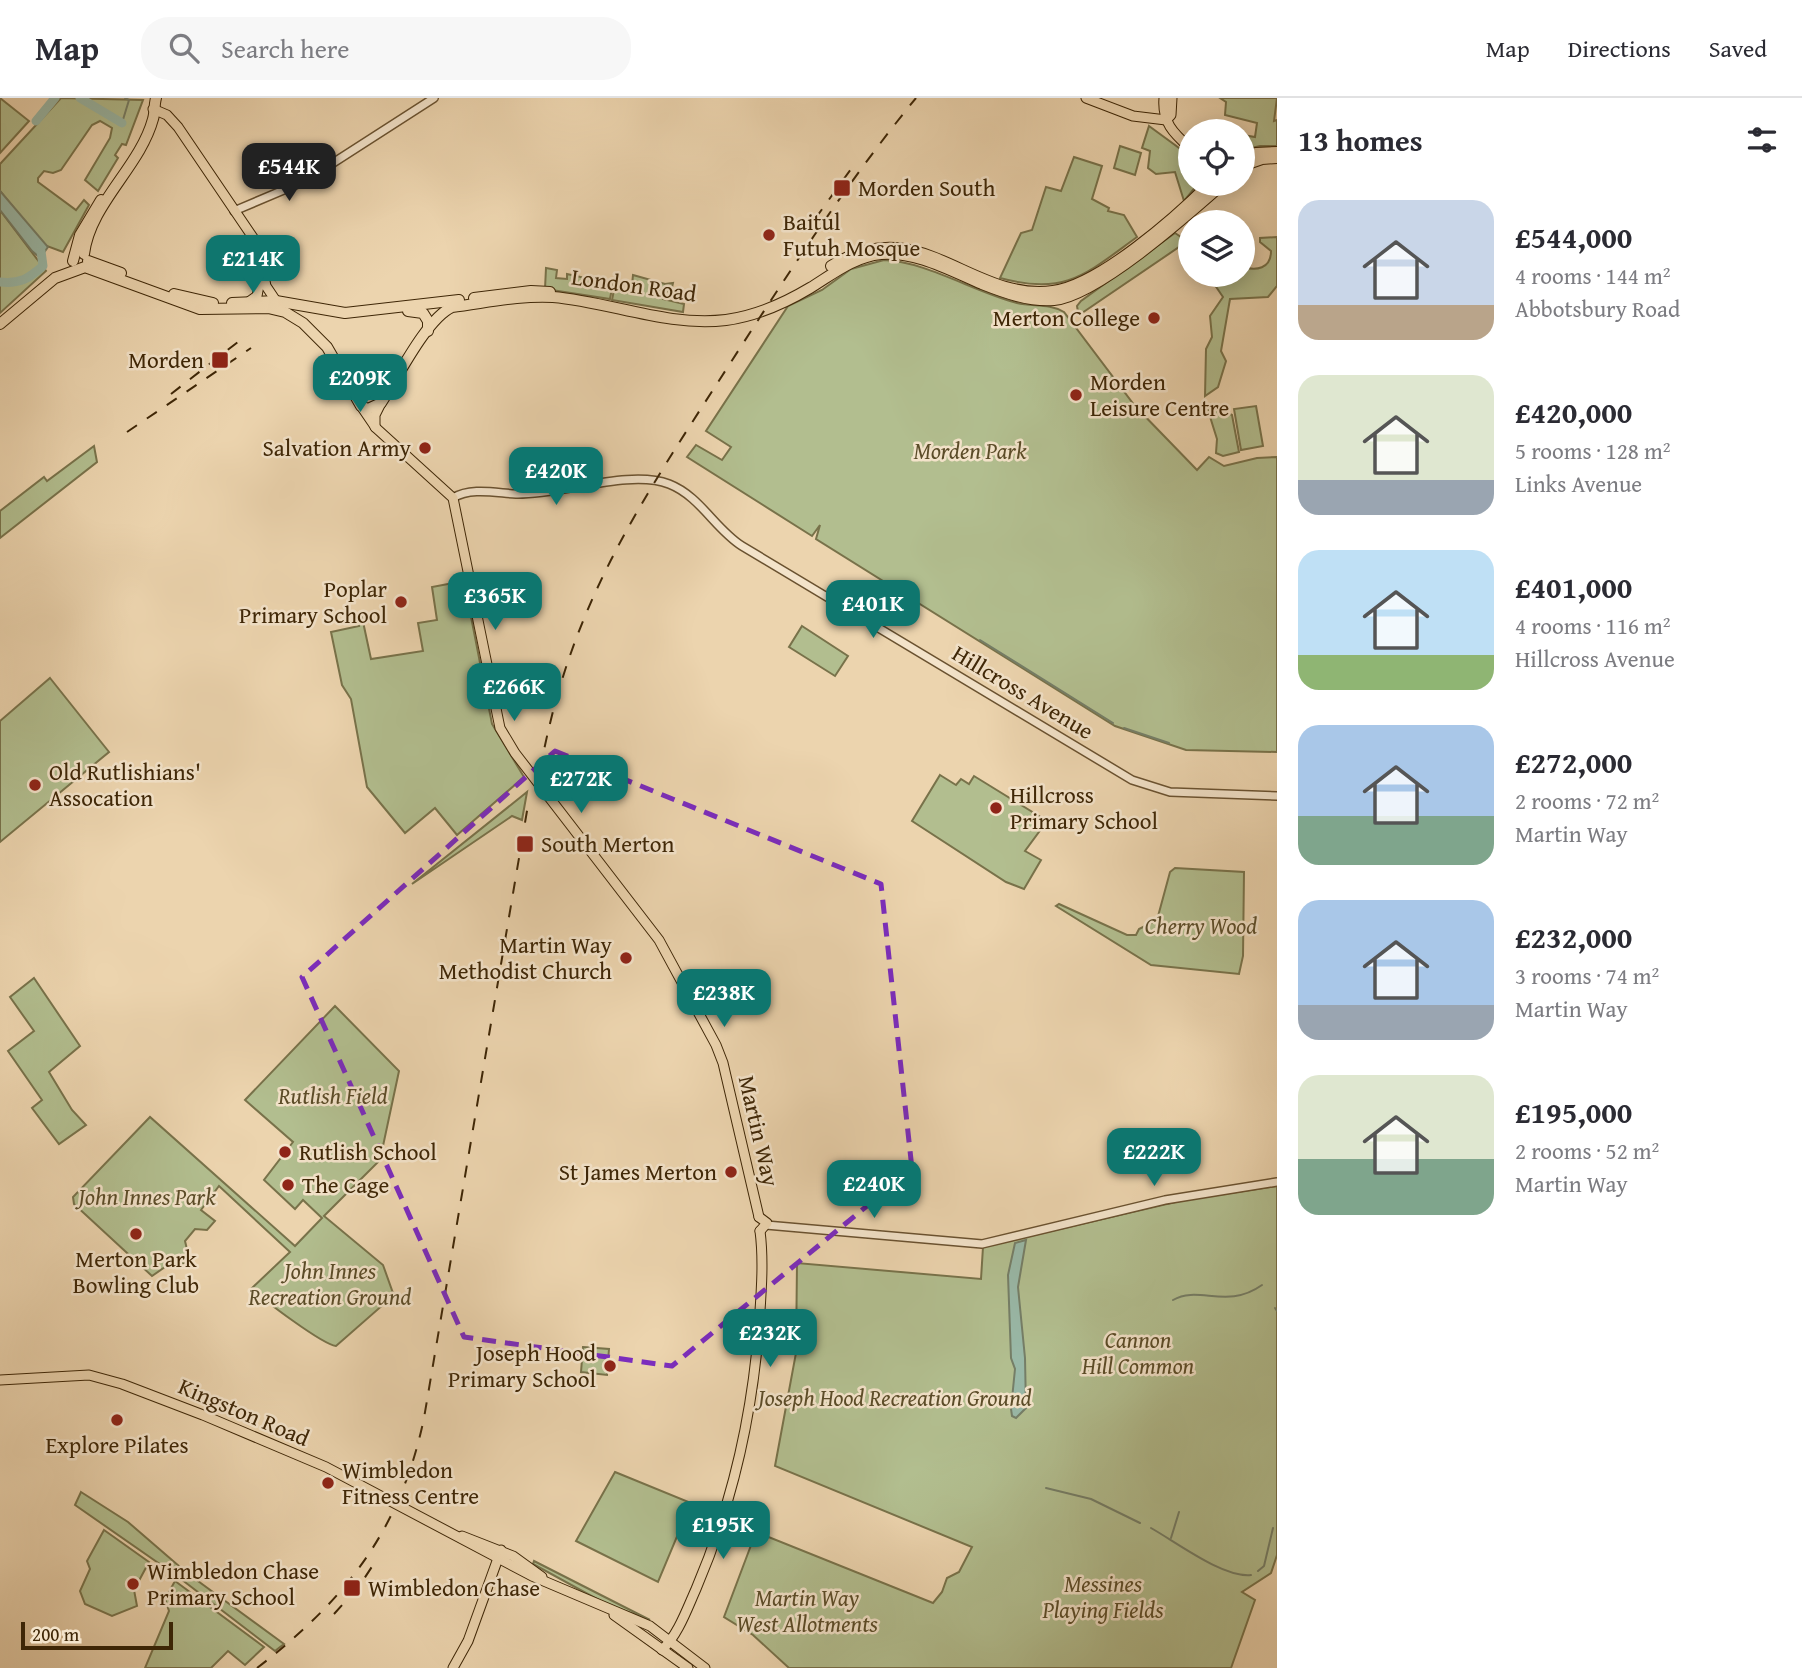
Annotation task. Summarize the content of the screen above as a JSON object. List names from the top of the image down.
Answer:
{
  "streets": {
    "highway": ["London Road"],
    "main road": ["Martin Way", "Kingston Road"],
    "street": ["Hillcross Avenue"]
  },
  "crossings": [
    ["Hillcross Avenue", "Martin Way"]
  ],
  "parks": [
    "Morden Park",
    "Cherry Wood",
    "Rutlish Field",
    "John Innes Park",
    "John Innes Recreation Ground",
    "Cannon Hill Common",
    "Joseph Hood Recreation Ground",
    "Messines Playing Fields",
    "Martin Way West Allotments"
  ],
  "places": {
    "transit": [
      "Morden South",
      "Morden",
      "South Merton",
      "Wimbledon Chase"
    ],
    "other": [
      "Baitul Futuh Mosque",
      "Merton College",
      "Morden Leisure Centre",
      "Salvation Army",
      "Poplar Primary School",
      "Old Rutlishians' Assocation",
      "Hillcross Primary School",
      "Martin Way Methodist Church",
      "Rutlish School",
      "St James Merton",
      "The Cage",
      "Merton Park Bowling Club",
      "Joseph Hood Primary School",
      "Explore Pilates",
      "Wimbledon Fitness Centre",
      "Wimbledon Chase Primary School"
    ]
  },
  "scale_bar": "200 m",
  "page": {
    "header": "Map",
    "search": "Search here",
    "nav": ["Map", "Directions", "Saved"],
    "heading": "13 homes",
    "price": [
      "£544K",
      "£214K",
      "£209K",
      "£420K",
      "£365K",
      "£401K",
      "£266K",
      "£272K",
      "£238K",
      "£222K",
      "£240K",
      "£232K",
      "£195K"
    ],
    "list": [
      {
        "name": "£544,000",
        "note": "4 rooms · 144 m² · Abbotsbury Road"
      },
      {
        "name": "£420,000",
        "note": "5 rooms · 128 m² · Links Avenue"
      },
      {
        "name": "£401,000",
        "note": "4 rooms · 116 m² · Hillcross Avenue"
      },
      {
        "name": "£272,000",
        "note": "2 rooms · 72 m² · Martin Way"
      },
      {
        "name": "£232,000",
        "note": "3 rooms · 74 m² · Martin Way"
      },
      {
        "name": "£195,000",
        "note": "2 rooms · 52 m² · Martin Way"
      }
    ],
    "scale": "200 m"
  }
}
